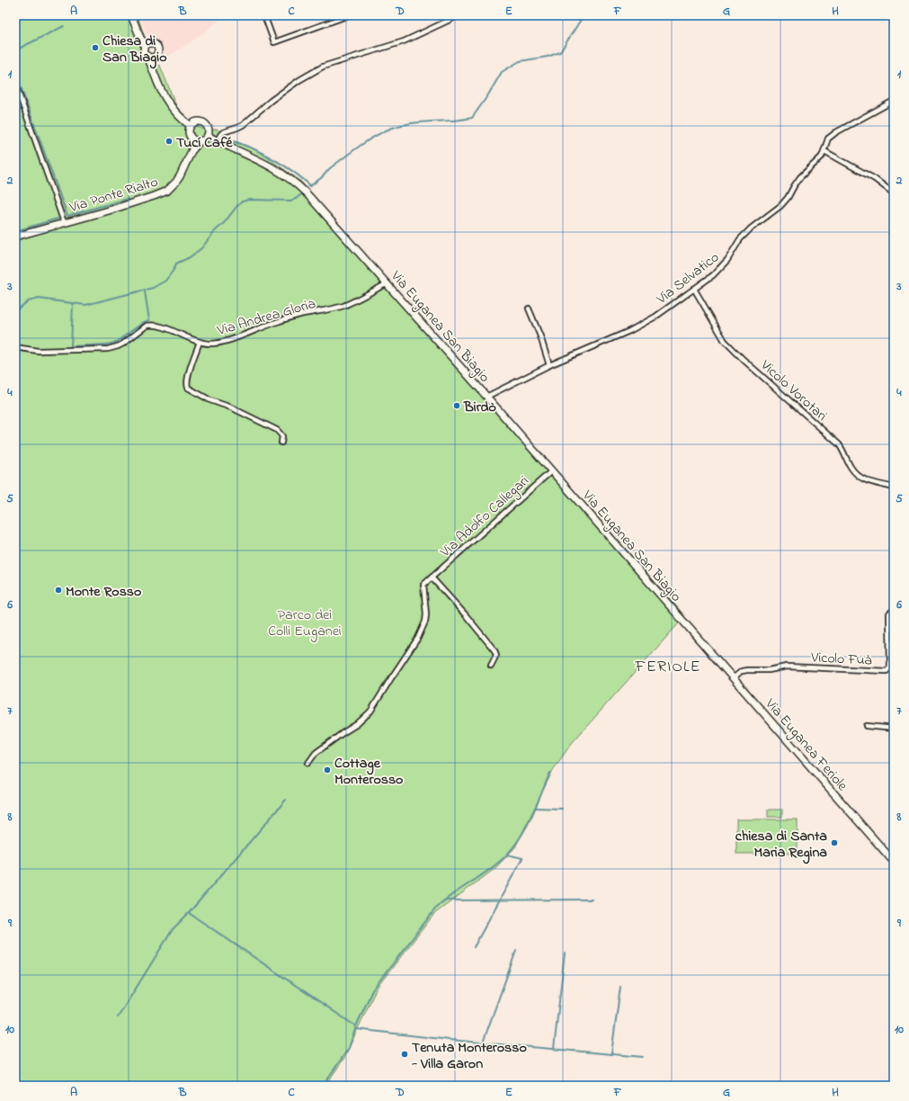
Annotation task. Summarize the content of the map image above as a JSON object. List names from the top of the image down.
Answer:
{
  "streets": {
    "main road": ["Via Ponte Rialto", "Via Euganea San Biagio", "Via Euganea Feriole"],
    "street": [
      "Via Selvatico",
      "Via Andrea Gloria",
      "Vicolo Vorotari",
      "Via Adolfo Callegari",
      "Vicolo Fuà"
    ]
  },
  "crossings": [
    ["Via Ponte Rialto", "Via Euganea San Biagio"],
    ["Via Selvatico", "Via Euganea San Biagio"],
    ["Via Selvatico", "Vicolo Vorotari"],
    ["Via Andrea Gloria", "Via Euganea San Biagio"],
    ["Via Euganea San Biagio", "Via Adolfo Callegari"],
    ["Via Euganea San Biagio", "Via Euganea Feriole"],
    ["Vicolo Fuà", "Via Euganea Feriole"]
  ],
  "districts": ["FERIOLE"],
  "parks": ["Parco dei Colli Euganei"],
  "places": [
    "Chiesa di San Biagio",
    "Tucí Café",
    "Birdò",
    "Monte Rosso",
    "Cottage Monterosso",
    "chiesa di Santa Maria Regina",
    "Tenuta Monterosso - Villa Garon"
  ],
  "grid": {
    "columns": [
      "A",
      "B",
      "C",
      "D",
      "E",
      "F",
      "G",
      "H"
    ],
    "rows": [
      "1",
      "2",
      "3",
      "4",
      "5",
      "6",
      "7",
      "8",
      "9",
      "10"
    ]
  }
}
